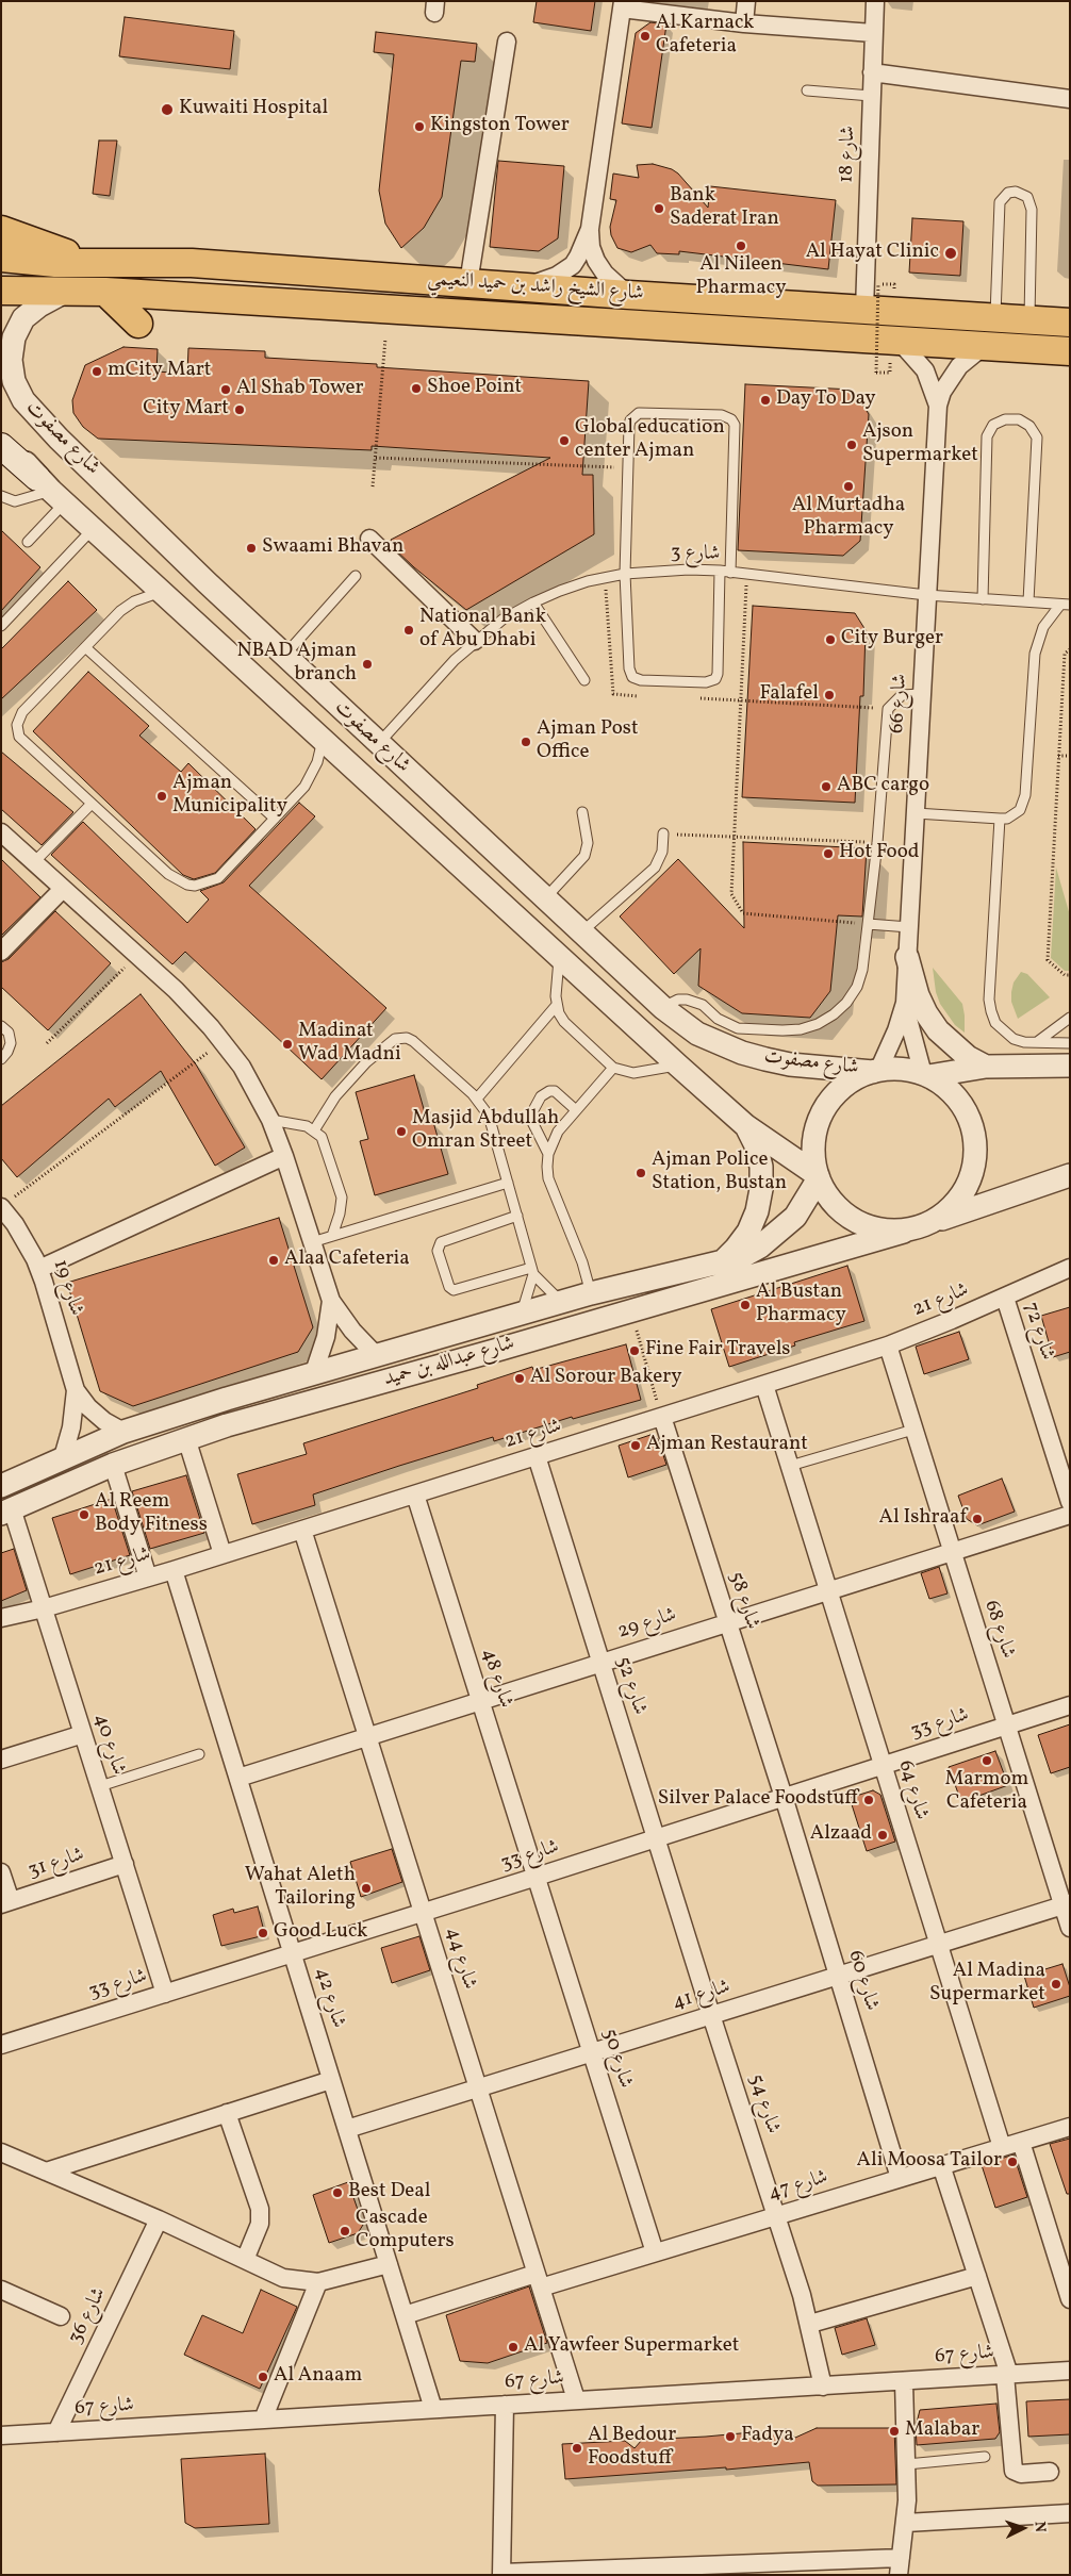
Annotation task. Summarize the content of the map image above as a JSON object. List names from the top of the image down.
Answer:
{
  "streets": {
    "main road": ["شارع الشيخ راشد بن حميد النعيمي"],
    "street": [
      "شارع 18",
      "شارع مصفوت",
      "شارع 66",
      "شارع 19",
      "شارع 21",
      "شارع 72",
      "شارع عبدالله بن حميد",
      "شارع 58",
      "شارع 29",
      "شارع 68",
      "شارع 48",
      "شارع 52",
      "شارع 33",
      "شارع 40",
      "شارع 64",
      "شارع 31",
      "شارع 44",
      "شارع 60",
      "شارع 41",
      "شارع 42",
      "شارع 50",
      "شارع 54",
      "شارع 47",
      "شارع 36",
      "شارع 67"
    ],
    "lane": ["شارع 3"]
  },
  "crossings": [
    ["شارع 18", "شارع الشيخ راشد بن حميد النعيمي"],
    ["شارع الشيخ راشد بن حميد النعيمي", "شارع مصفوت"],
    ["شارع الشيخ راشد بن حميد النعيمي", "شارع 66"],
    ["شارع مصفوت", "شارع 3"],
    ["شارع مصفوت", "شارع 66"],
    ["شارع مصفوت", "شارع عبدالله بن حميد"],
    ["شارع 3", "شارع 66"],
    ["شارع 66", "شارع عبدالله بن حميد"],
    ["شارع 19", "شارع عبدالله بن حميد"],
    ["شارع 21", "شارع 72"],
    ["شارع 21", "شارع 58"],
    ["شارع 21", "شارع 68"],
    ["شارع 21", "شارع 48"],
    ["شارع 21", "شارع 52"],
    ["شارع 21", "شارع 40"],
    ["شارع 21", "شارع 64"],
    ["شارع 21", "شارع 44"],
    ["شارع 21", "شارع 42"],
    ["شارع عبدالله بن حميد", "شارع 40"],
    ["شارع 58", "شارع 29"],
    ["شارع 58", "شارع 33"],
    ["شارع 58", "شارع 60"],
    ["شارع 29", "شارع 68"],
    ["شارع 29", "شارع 48"],
    ["شارع 29", "شارع 52"],
    ["شارع 29", "شارع 64"],
    ["شارع 29", "شارع 44"],
    ["شارع 29", "شارع 42"],
    ["شارع 68", "شارع 33"],
    ["شارع 68", "شارع 41"],
    ["شارع 48", "شارع 33"],
    ["شارع 48", "شارع 50"],
    ["شارع 52", "شارع 33"],
    ["شارع 52", "شارع 54"],
    ["شارع 33", "شارع 40"],
    ["شارع 33", "شارع 64"],
    ["شارع 33", "شارع 44"],
    ["شارع 33", "شارع 60"],
    ["شارع 33", "شارع 42"],
    ["شارع 33", "شارع 50"],
    ["شارع 33", "شارع 54"],
    ["شارع 40", "شارع 31"],
    ["شارع 64", "شارع 41"],
    ["شارع 64", "شارع 47"],
    ["شارع 44", "شارع 41"],
    ["شارع 44", "شارع 47"],
    ["شارع 44", "شارع 67"],
    ["شارع 60", "شارع 41"],
    ["شارع 60", "شارع 47"],
    ["شارع 41", "شارع 42"],
    ["شارع 41", "شارع 50"],
    ["شارع 41", "شارع 54"],
    ["شارع 42", "شارع 47"],
    ["شارع 42", "شارع 67"],
    ["شارع 50", "شارع 47"],
    ["شارع 54", "شارع 47"],
    ["شارع 54", "شارع 67"],
    ["شارع 36", "شارع 67"]
  ],
  "places": [
    "Al Karnack Cafeteria",
    "Kuwaiti Hospital",
    "Kingston Tower",
    "Bank Saderat Iran",
    "Al Nileen Pharmacy",
    "Al Hayat Clinic",
    "mCity Mart",
    "Shoe Point",
    "Al Shab Tower",
    "Day To Day",
    "City Mart",
    "Global education center Ajman",
    "Ajson Supermarket",
    "Al Murtadha Pharmacy",
    "Swaami Bhavan",
    "National Bank of Abu Dhabi",
    "City Burger",
    "NBAD Ajman branch",
    "Falafel",
    "Ajman Post Office",
    "ABC cargo",
    "Ajman Municipality",
    "Hot Food",
    "Madinat Wad Madni",
    "Masjid Abdullah Omran Street",
    "Ajman Police Station, Bustan",
    "Alaa Cafeteria",
    "Al Bustan Pharmacy",
    "Fine Fair Travels",
    "Al Sorour Bakery",
    "Ajman Restaurant",
    "Al Reem Body Fitness",
    "Al Ishraaf",
    "Marmom Cafeteria",
    "Silver Palace Foodstuff",
    "Alzaad",
    "Wahat Aleth Tailoring",
    "Good Luck",
    "Al Madina Supermarket",
    "Ali Moosa Tailor",
    "Best Deal",
    "Cascade Computers",
    "Al Yawfeer Supermarket",
    "Al Anaam",
    "Malabar",
    "Fadya",
    "Al Bedour Foodstuff"
  ],
  "north": "right"
}
